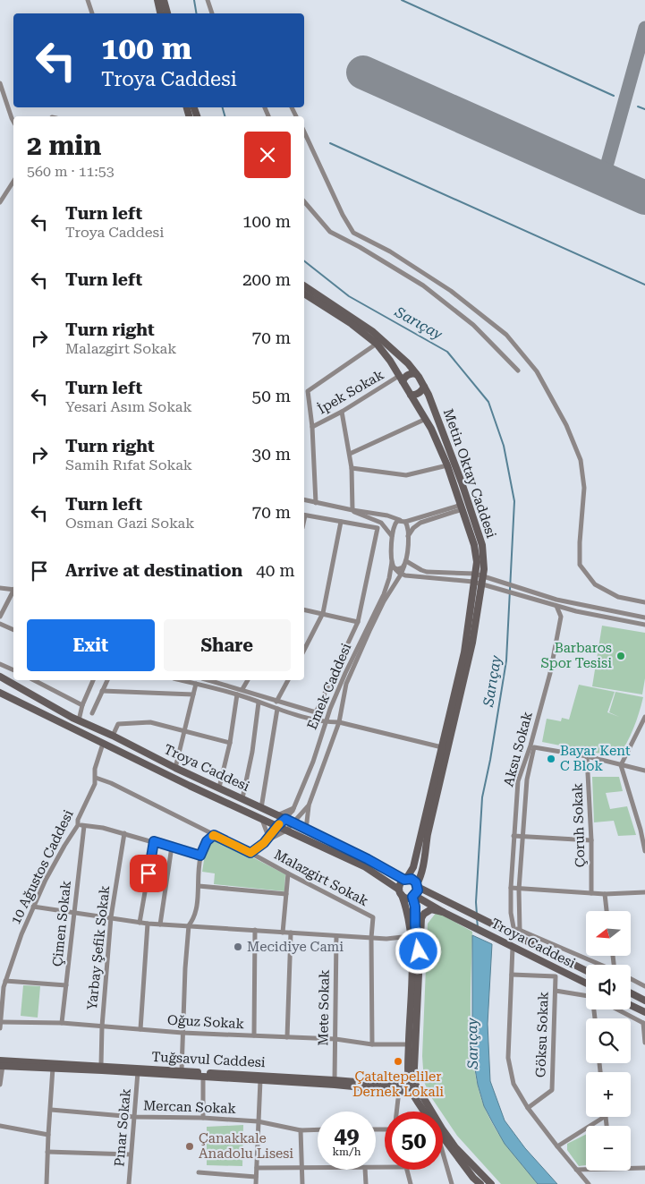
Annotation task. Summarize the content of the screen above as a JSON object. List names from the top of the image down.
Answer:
{
  "streets": {
    "main road": ["Metin Oktay Caddesi", "Troya Caddesi", "Tuğsavul Caddesi"],
    "street": [
      "İpek Sokak",
      "Emek Caddesi",
      "Aksu Sokak",
      "Çoruh Sokak",
      "10 Ağustos Caddesi",
      "Malazgirt Sokak",
      "Çimen Sokak",
      "Yarbay Şefik Sokak",
      "Mete Sokak",
      "Oğuz Sokak",
      "Göksu Sokak",
      "Mercan Sokak",
      "Pınar Sokak"
    ]
  },
  "crossings": [
    ["İpek Sokak", "Metin Oktay Caddesi"],
    ["Metin Oktay Caddesi", "Troya Caddesi"],
    ["Emek Caddesi", "Troya Caddesi"],
    ["Aksu Sokak", "Troya Caddesi"],
    ["Aksu Sokak", "Çoruh Sokak"],
    ["Troya Caddesi", "10 Ağustos Caddesi"],
    ["10 Ağustos Caddesi", "Malazgirt Sokak"],
    ["10 Ağustos Caddesi", "Oğuz Sokak"],
    ["Çimen Sokak", "Oğuz Sokak"],
    ["Yarbay Şefik Sokak", "Oğuz Sokak"],
    ["Yarbay Şefik Sokak", "Tuğsavul Caddesi"],
    ["Mete Sokak", "Oğuz Sokak"],
    ["Mete Sokak", "Tuğsavul Caddesi"],
    ["Mercan Sokak", "Pınar Sokak"]
  ],
  "water": ["Sarıçay"],
  "places": [
    "Barbaros Spor Tesisi",
    "Bayar Kent C Blok",
    "Mecidiye Cami",
    "Çataltepeliler Dernek Lokali",
    "Çanakkale Anadolu Lisesi"
  ],
  "north": "left",
  "page": {
    "turn": ["100 m", "Troya Caddesi"],
    "heading": ["2 min", "560 m · 11:53"],
    "list": [
      {
        "name": "Turn left",
        "note": "Troya Caddesi",
        "value": "100 m"
      },
      {
        "name": "Turn left",
        "value": "200 m"
      },
      {
        "name": "Turn right",
        "note": "Malazgirt Sokak",
        "value": "70 m"
      },
      {
        "name": "Turn left",
        "note": "Yesari Asım Sokak",
        "value": "50 m"
      },
      {
        "name": "Turn right",
        "note": "Samih Rıfat Sokak",
        "value": "30 m"
      },
      {
        "name": "Turn left",
        "note": "Osman Gazi Sokak",
        "value": "70 m"
      },
      {
        "name": "Arrive at destination",
        "value": "40 m"
      }
    ],
    "buttons": ["Exit", "Share"],
    "map_buttons": ["+", "−"],
    "speed": "49 km/h",
    "limit": "50"
  }
}
